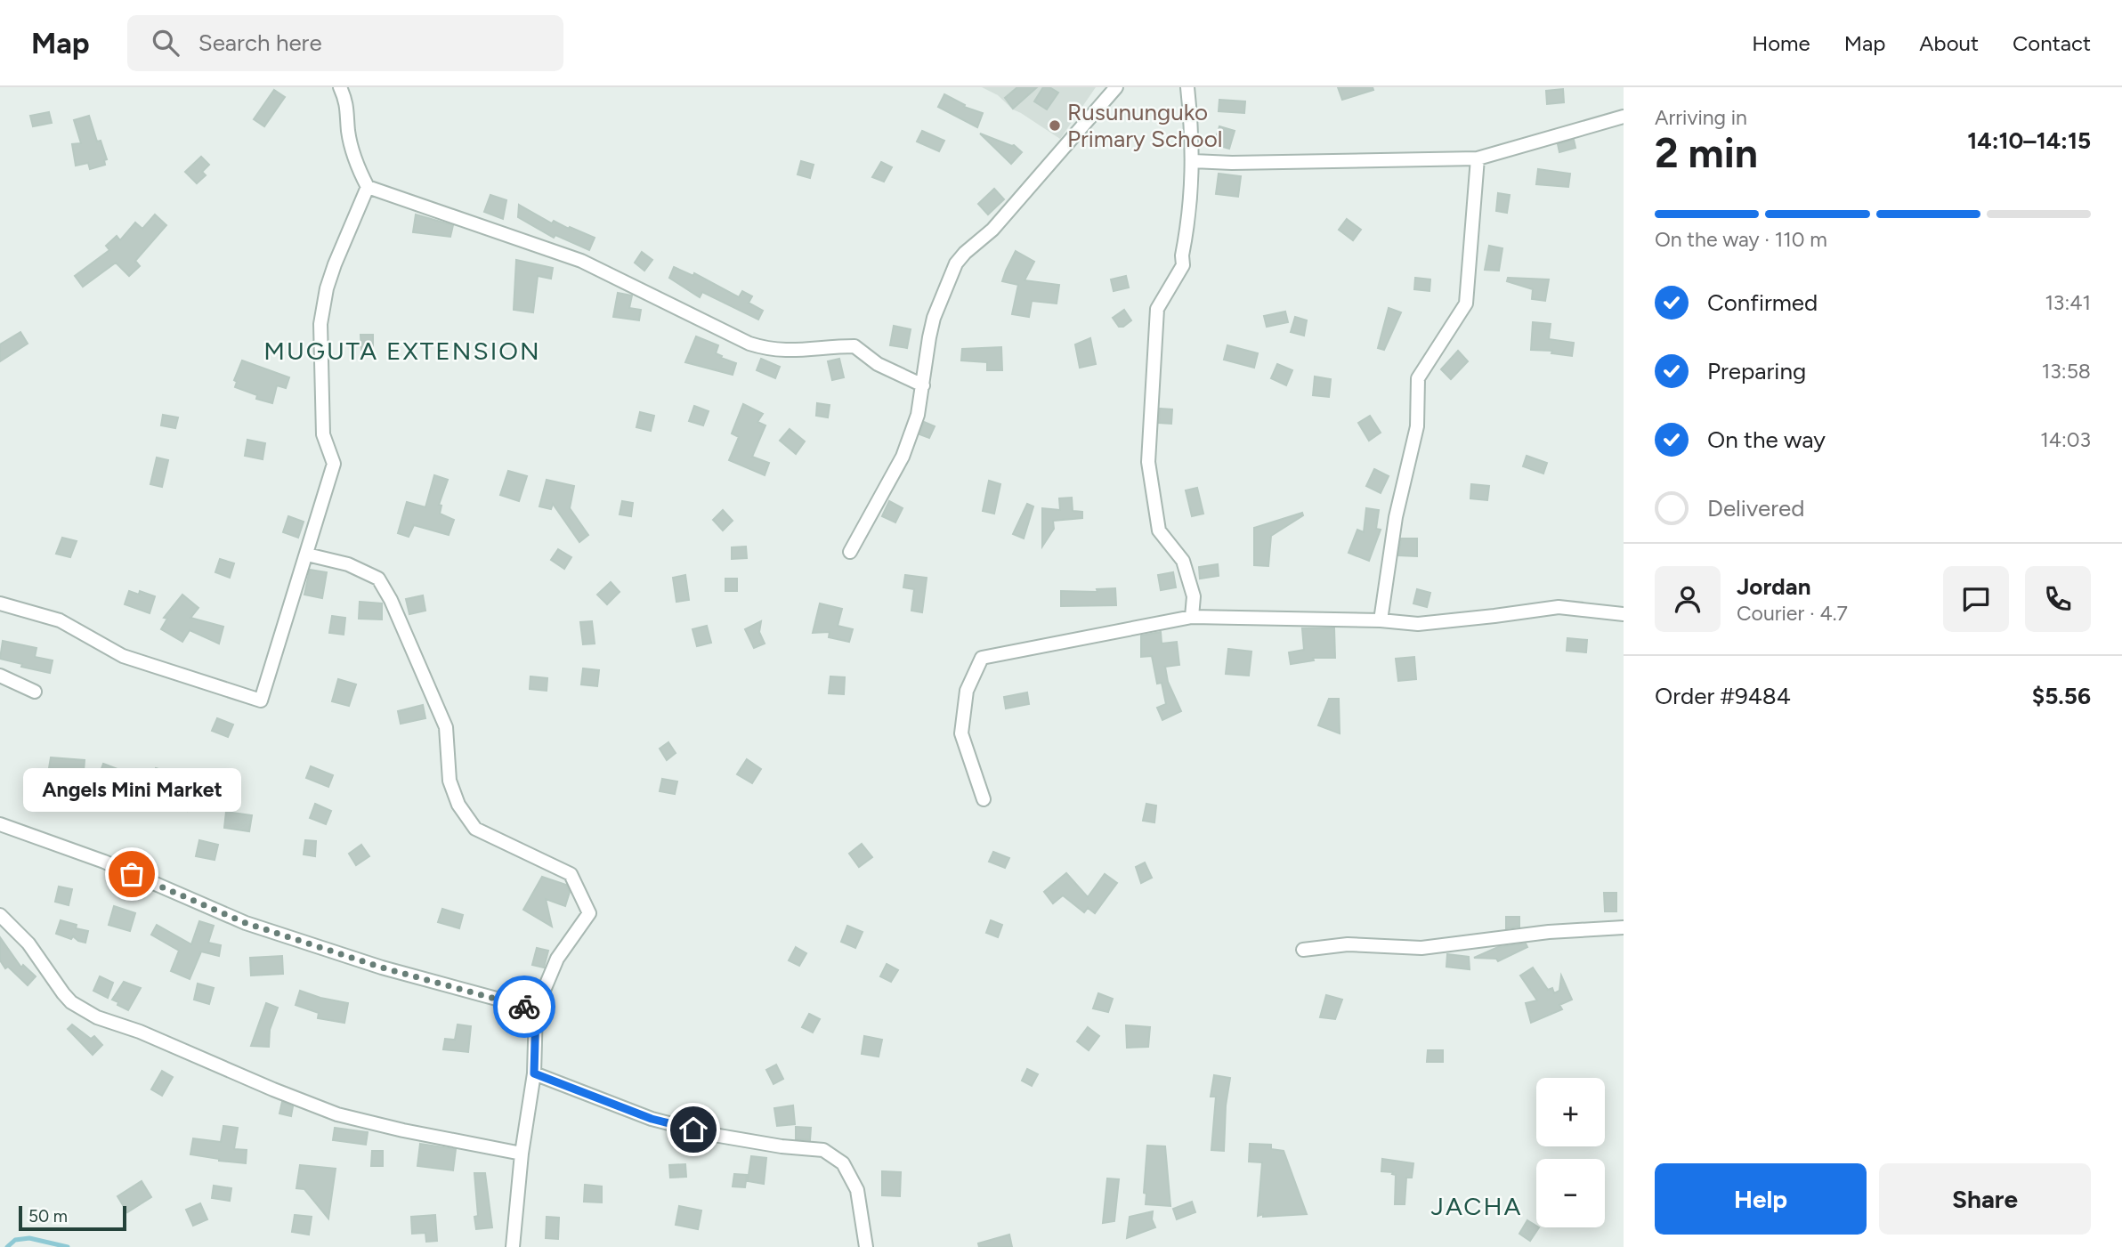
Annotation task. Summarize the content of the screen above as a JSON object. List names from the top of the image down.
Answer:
{
  "districts": ["MUGUTA EXTENSION", "JACHA"],
  "places": ["Rusununguko Primary School", "Angels Mini Market"],
  "scale_bar": "50 m",
  "page": {
    "header": "Map",
    "search": "Search here",
    "nav": [
      "Home",
      "Map",
      "About",
      "Contact"
    ],
    "heading": ["2 min", "Arriving in", "14:10–14:15"],
    "panel": [
      "Jordan",
      "Courier · 4.7",
      "Order #9484",
      "$5.56"
    ],
    "bar": "On the way · 110 m",
    "list": [
      ["Confirmed", "13:41"],
      ["Preparing", "13:58"],
      ["On the way", "14:03"],
      "Delivered"
    ],
    "bubble": "Angels Mini Market",
    "map_buttons": ["+", "−"],
    "buttons": ["Help", "Share"],
    "scale": "50 m"
  }
}
